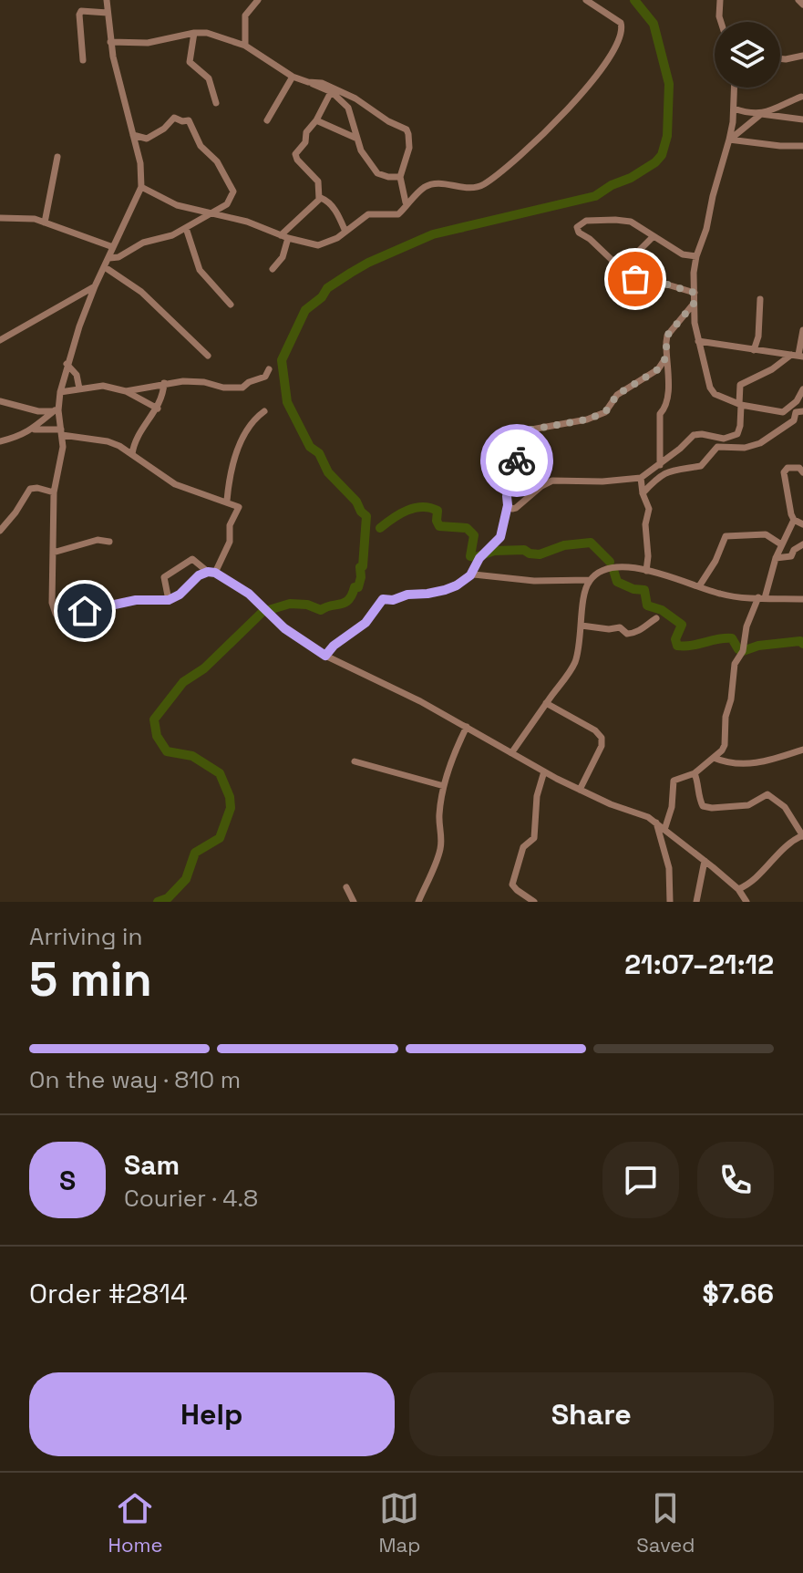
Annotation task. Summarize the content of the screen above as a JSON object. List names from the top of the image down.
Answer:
{
  "page": {
    "heading": ["5 min", "Arriving in", "21:07–21:12"],
    "panel": [
      "Sam",
      "Courier · 4.8",
      "Order #2814",
      "$7.66"
    ],
    "bar": "On the way · 810 m",
    "round": "S",
    "buttons": ["Help", "Share"],
    "tabs": ["Home", "Map", "Saved"]
  }
}
